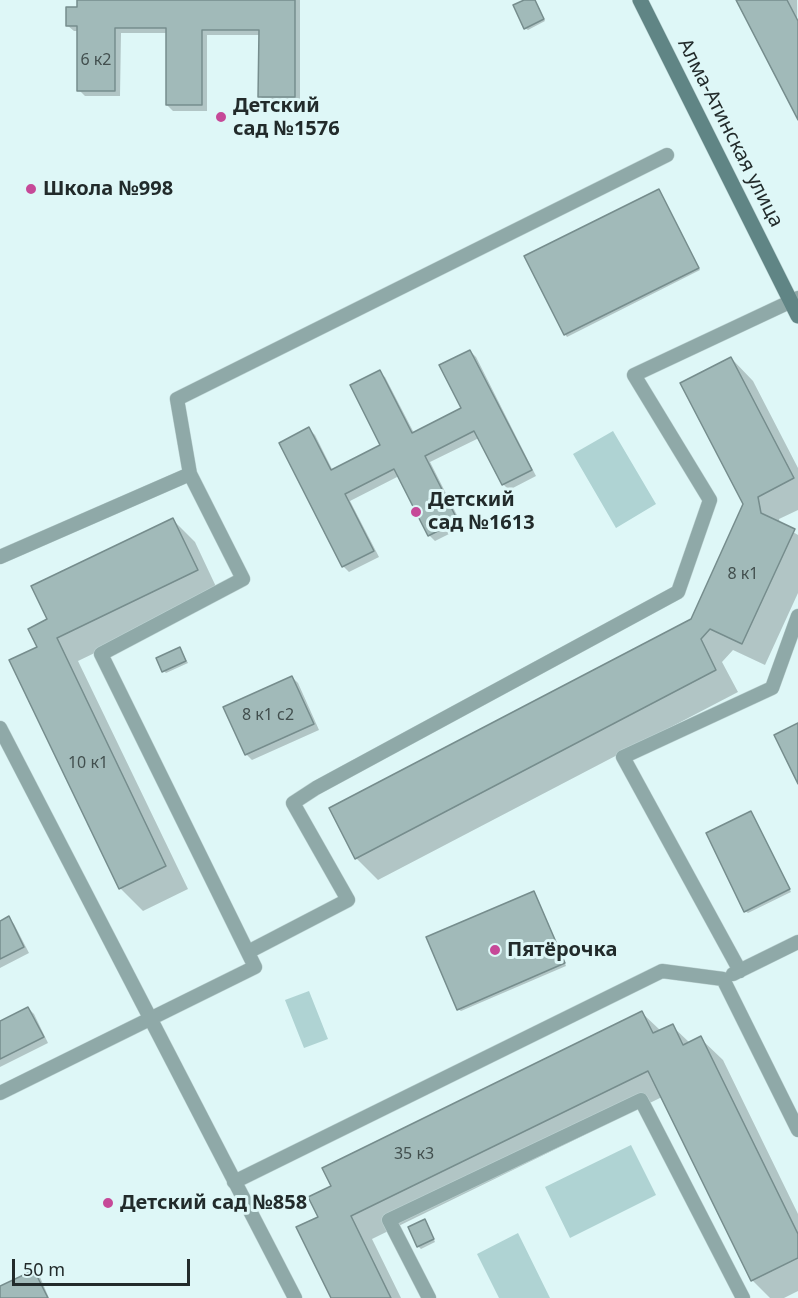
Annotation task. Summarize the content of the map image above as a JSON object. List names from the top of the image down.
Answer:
{
  "streets": {
    "street": ["Алма-Атинская улица"]
  },
  "places": [
    "Детский сад №1576",
    "Школа №998",
    "Детский сад №1613",
    "Пятёрочка",
    "Детский сад №858"
  ],
  "house_numbers": [
    "6 к2",
    "8 к1",
    "8 к1 с2",
    "10 к1",
    "35 к3"
  ],
  "scale_bar": "50 m"
}
